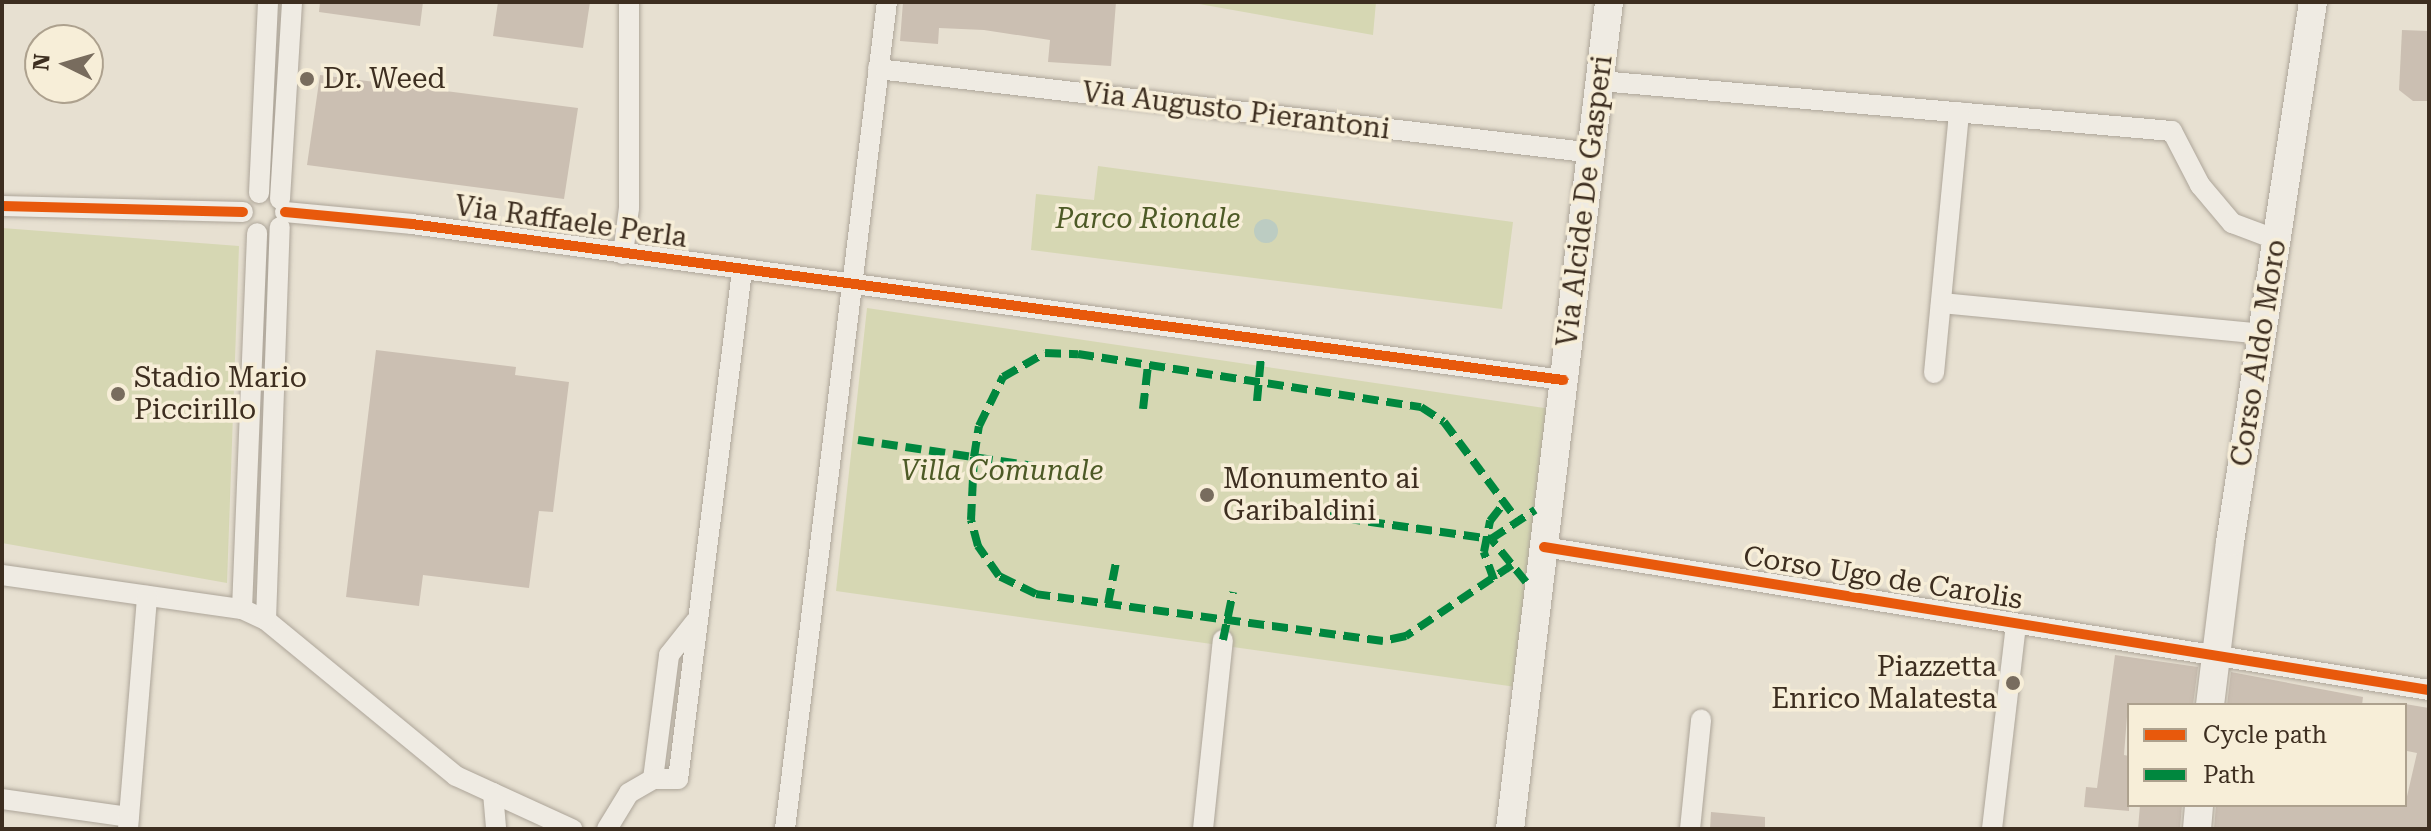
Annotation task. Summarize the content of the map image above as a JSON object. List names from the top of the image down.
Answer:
{
  "streets": {
    "main road": ["Via Alcide De Gasperi", "Corso Aldo Moro"],
    "street": ["Via Augusto Pierantoni", "Via Raffaele Perla", "Corso Ugo de Carolis"]
  },
  "crossings": [
    ["Via Augusto Pierantoni", "Via Alcide De Gasperi"],
    ["Via Alcide De Gasperi", "Via Raffaele Perla"],
    ["Via Alcide De Gasperi", "Corso Ugo de Carolis"],
    ["Corso Aldo Moro", "Corso Ugo de Carolis"]
  ],
  "parks": ["Parco Rionale", "Villa Comunale"],
  "places": [
    "Dr. Weed",
    "Stadio Mario Piccirillo",
    "Monumento ai Garibaldini",
    "Piazzetta Enrico Malatesta"
  ],
  "legend": ["Cycle path", "Path"],
  "north": "left"
}
